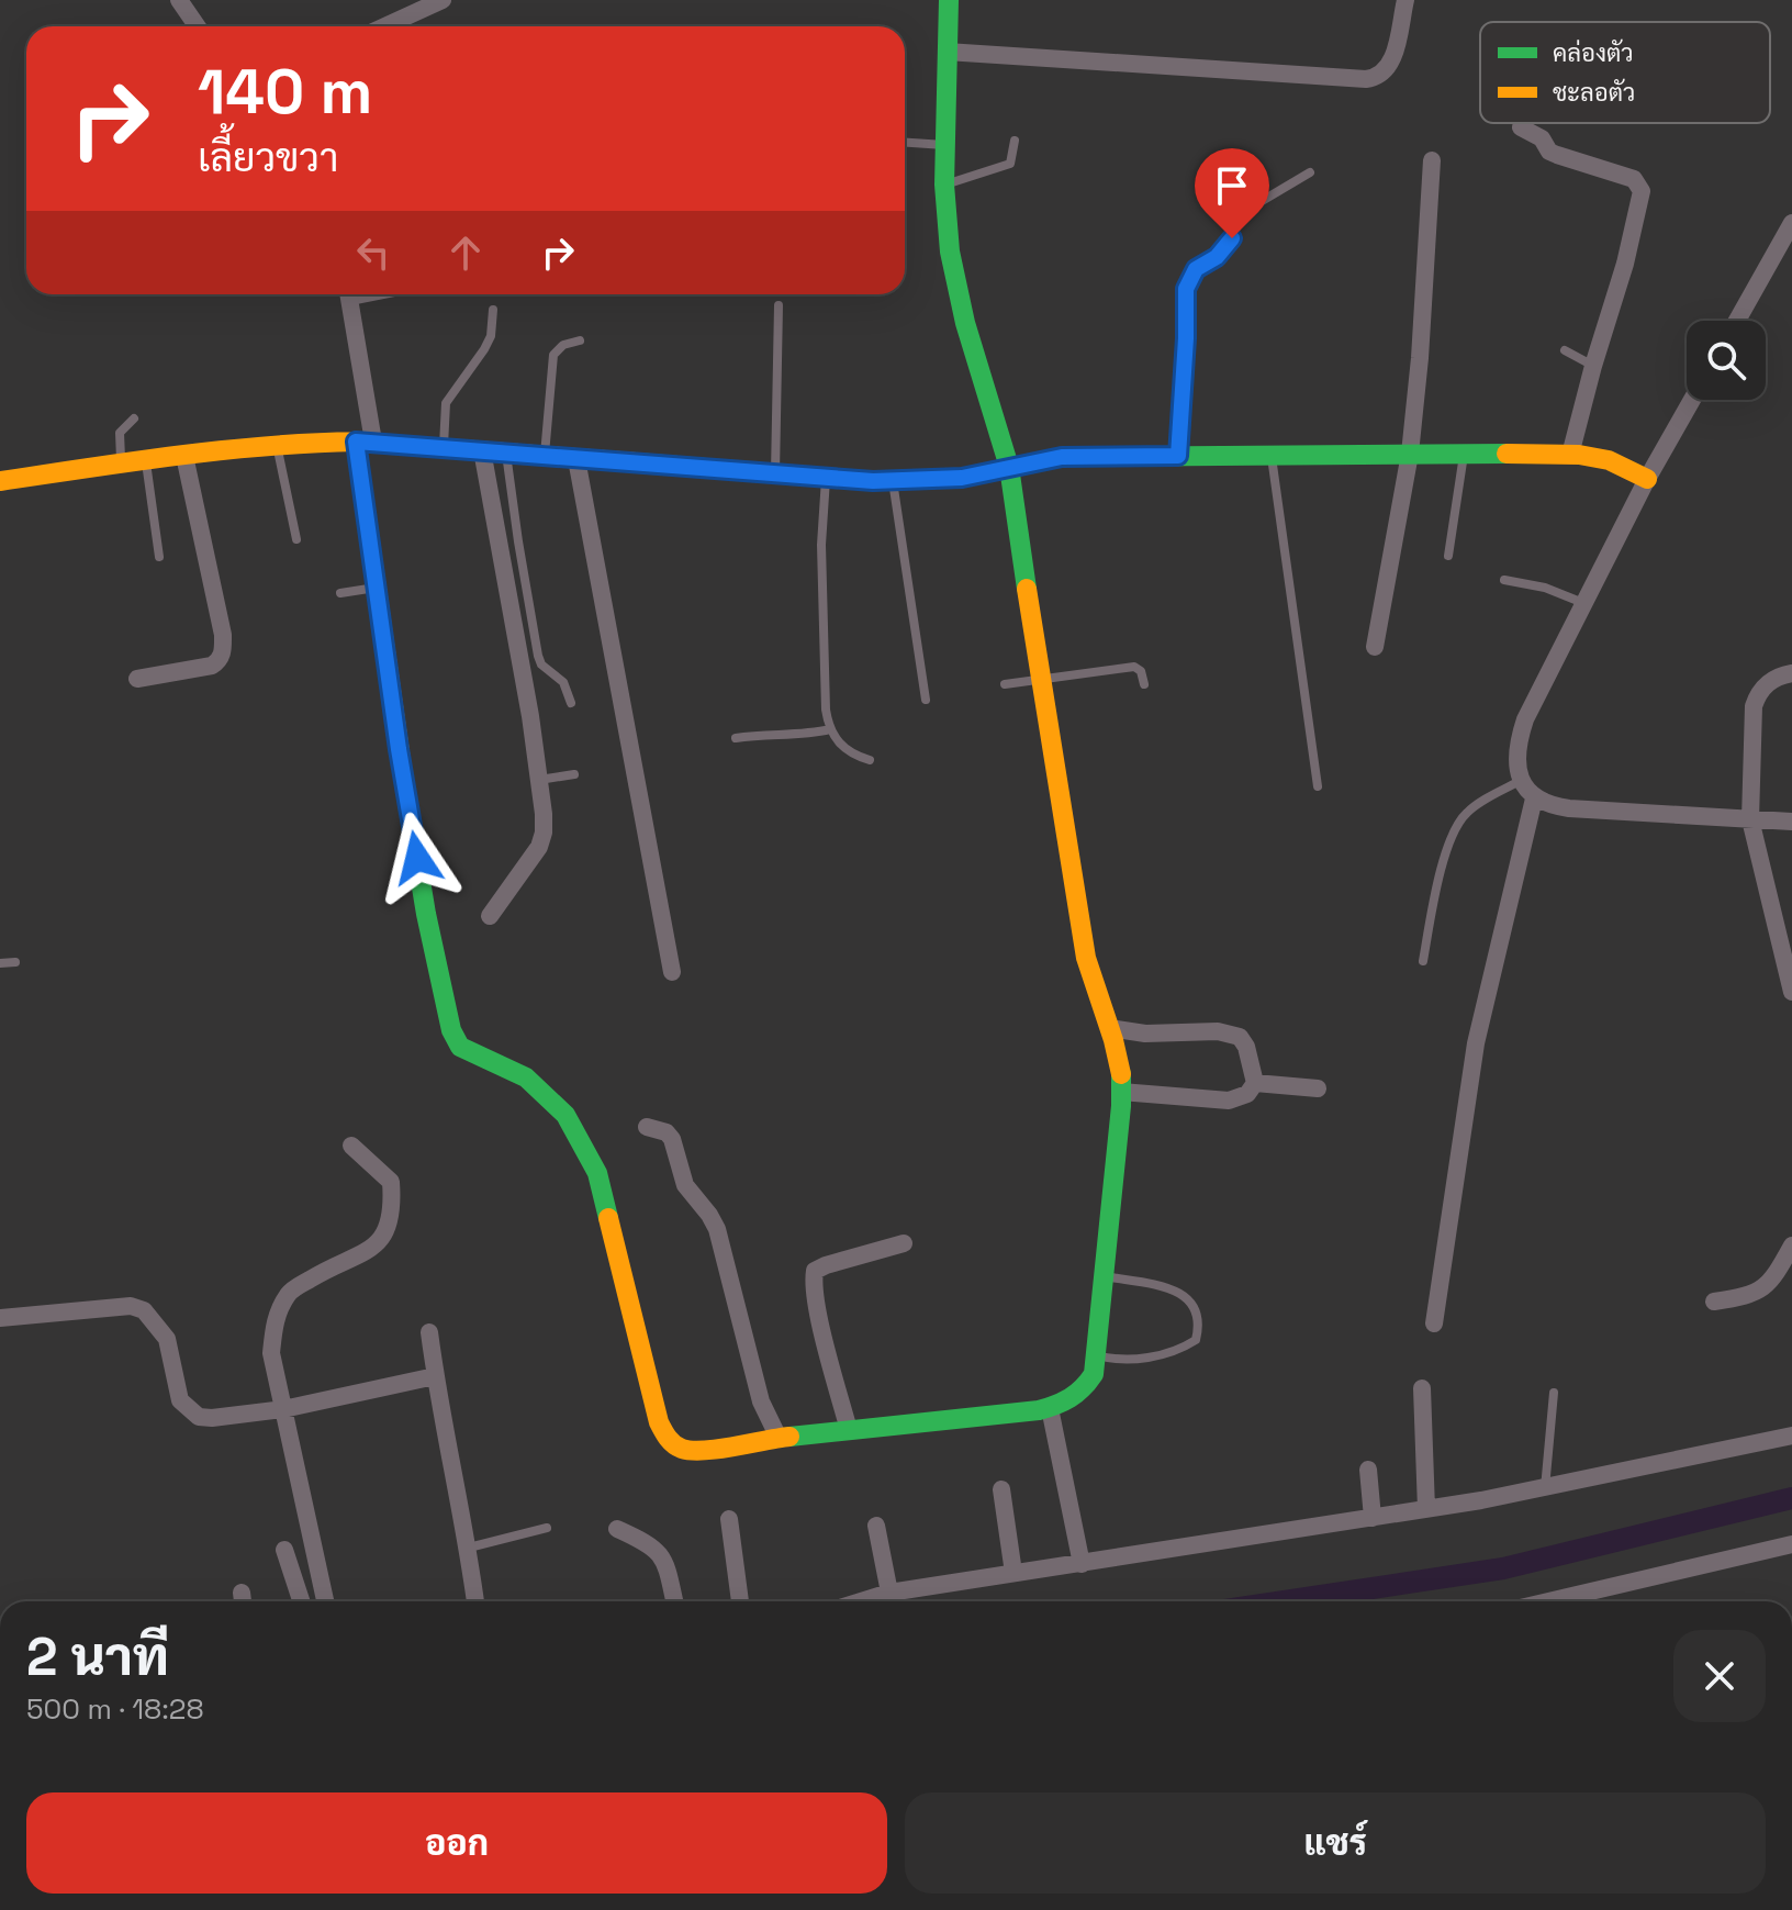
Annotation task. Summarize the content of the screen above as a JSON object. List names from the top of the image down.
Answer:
{
  "legend": ["คล่องตัว", "ชะลอตัว"],
  "page": {
    "turn": ["140 m", "เลี้ยวขวา"],
    "heading": ["2 นาที", "500 m · 18:28"],
    "buttons": ["ออก", "แชร์"]
  }
}
